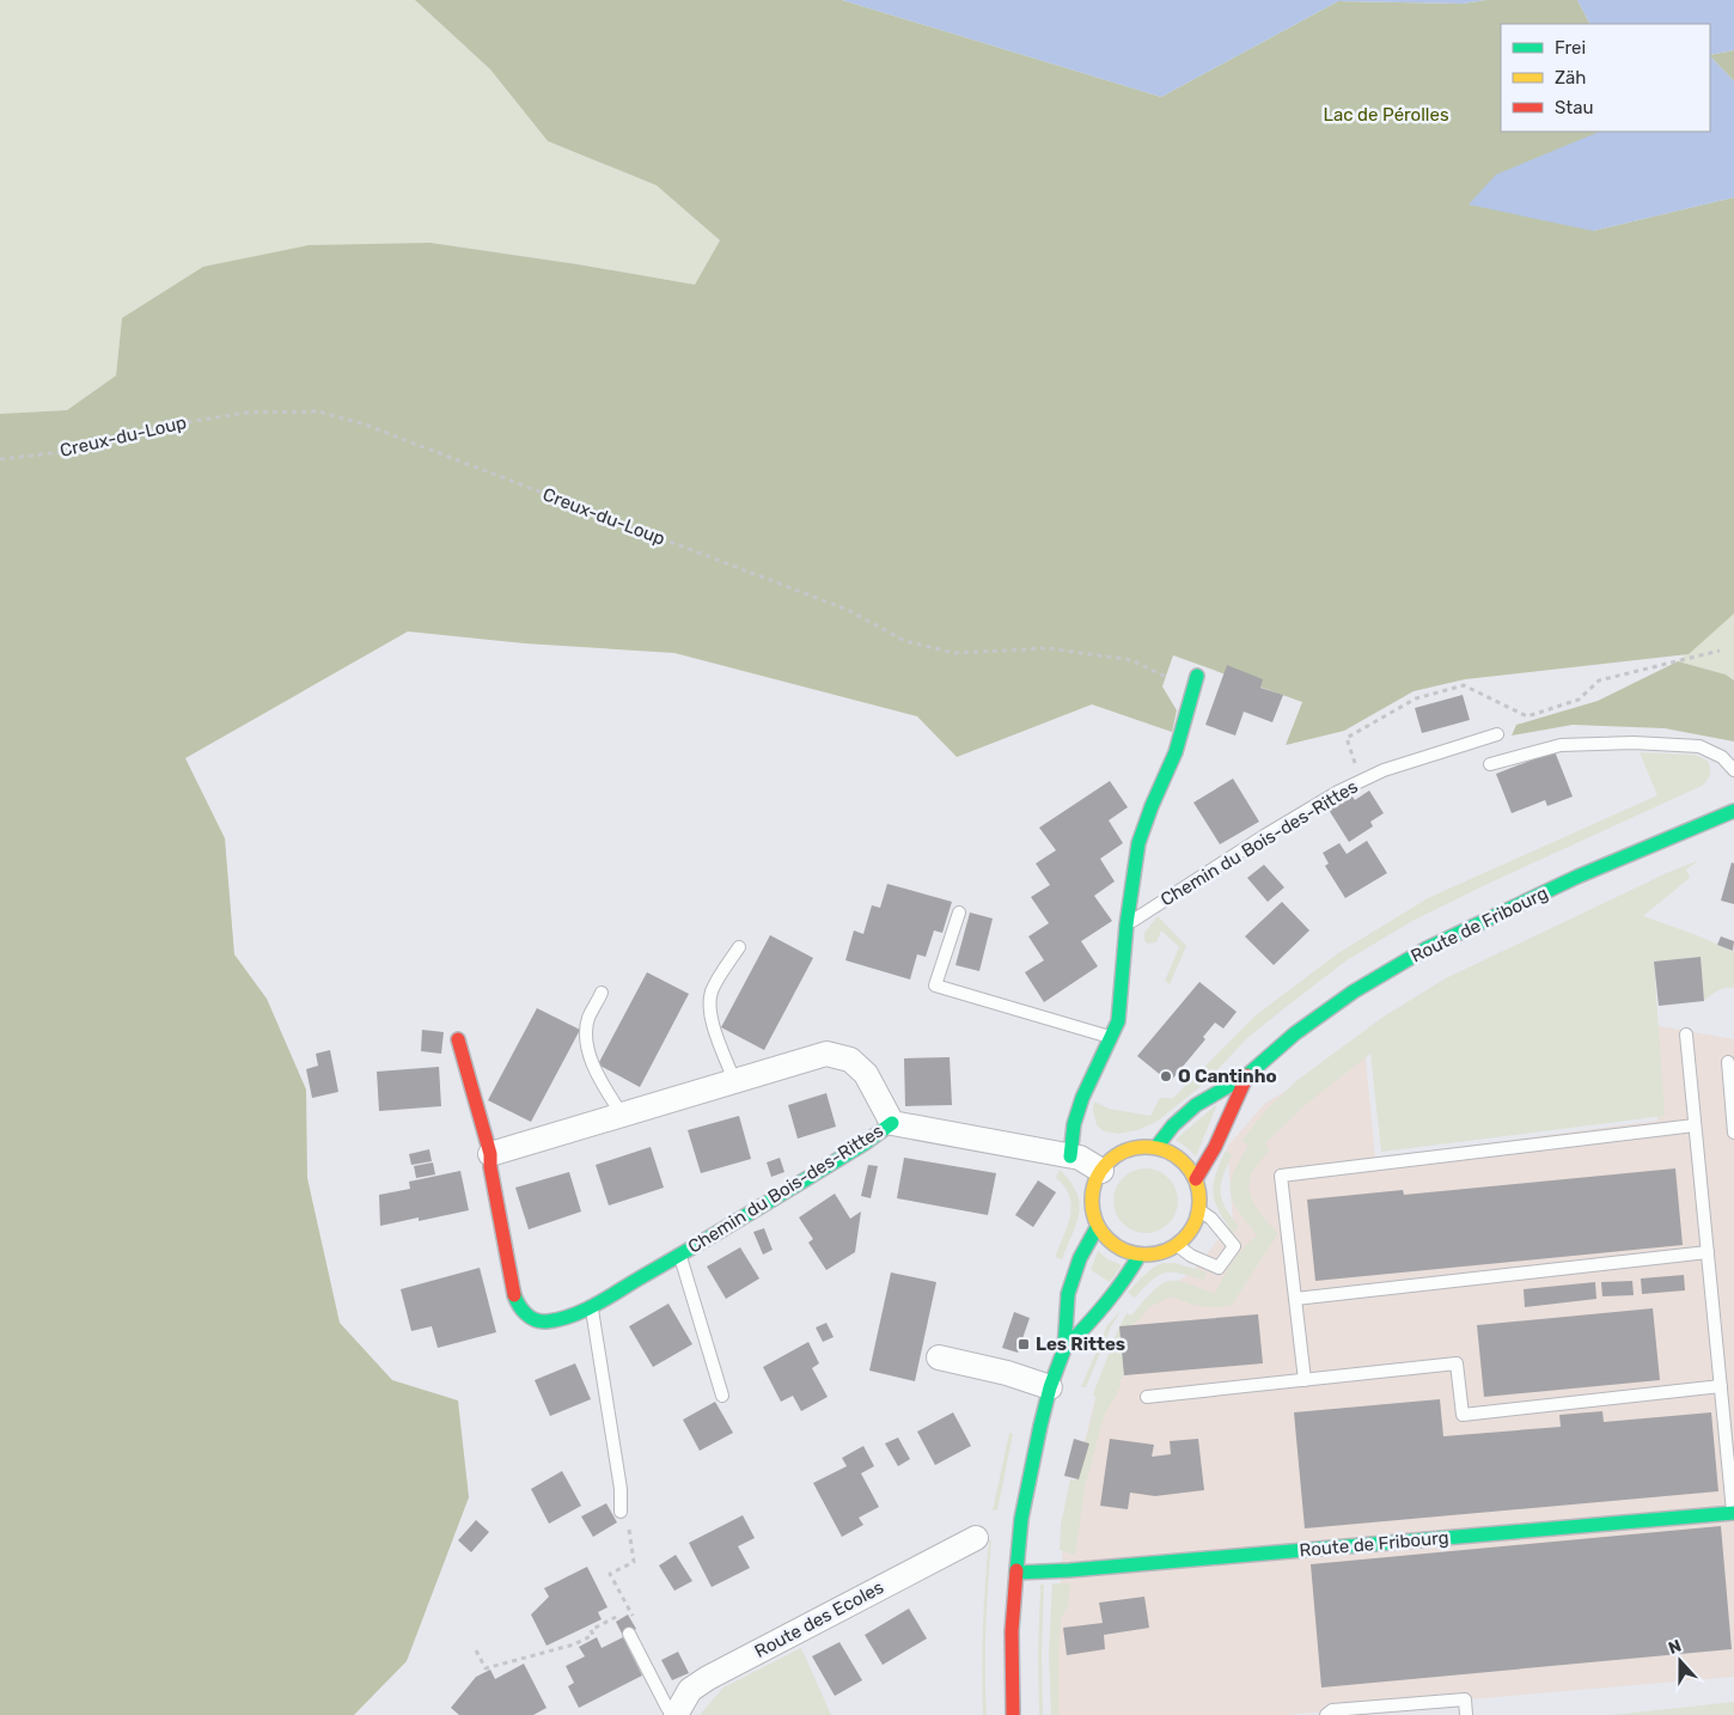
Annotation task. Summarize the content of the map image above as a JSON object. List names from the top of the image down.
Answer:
{
  "streets": {
    "street": ["Chemin du Bois-des-Rittes", "Route de Fribourg", "Route des Ecoles"],
    "path": ["Creux-du-Loup"]
  },
  "crossings": [
    ["Creux-du-Loup", "Chemin du Bois-des-Rittes"],
    ["Chemin du Bois-des-Rittes", "Route de Fribourg"]
  ],
  "parks": ["Lac de Pérolles"],
  "places": {
    "other": ["O Cantinho"],
    "transit": ["Les Rittes"]
  },
  "legend": ["Frei", "Zäh", "Stau"],
  "north": "top"
}
